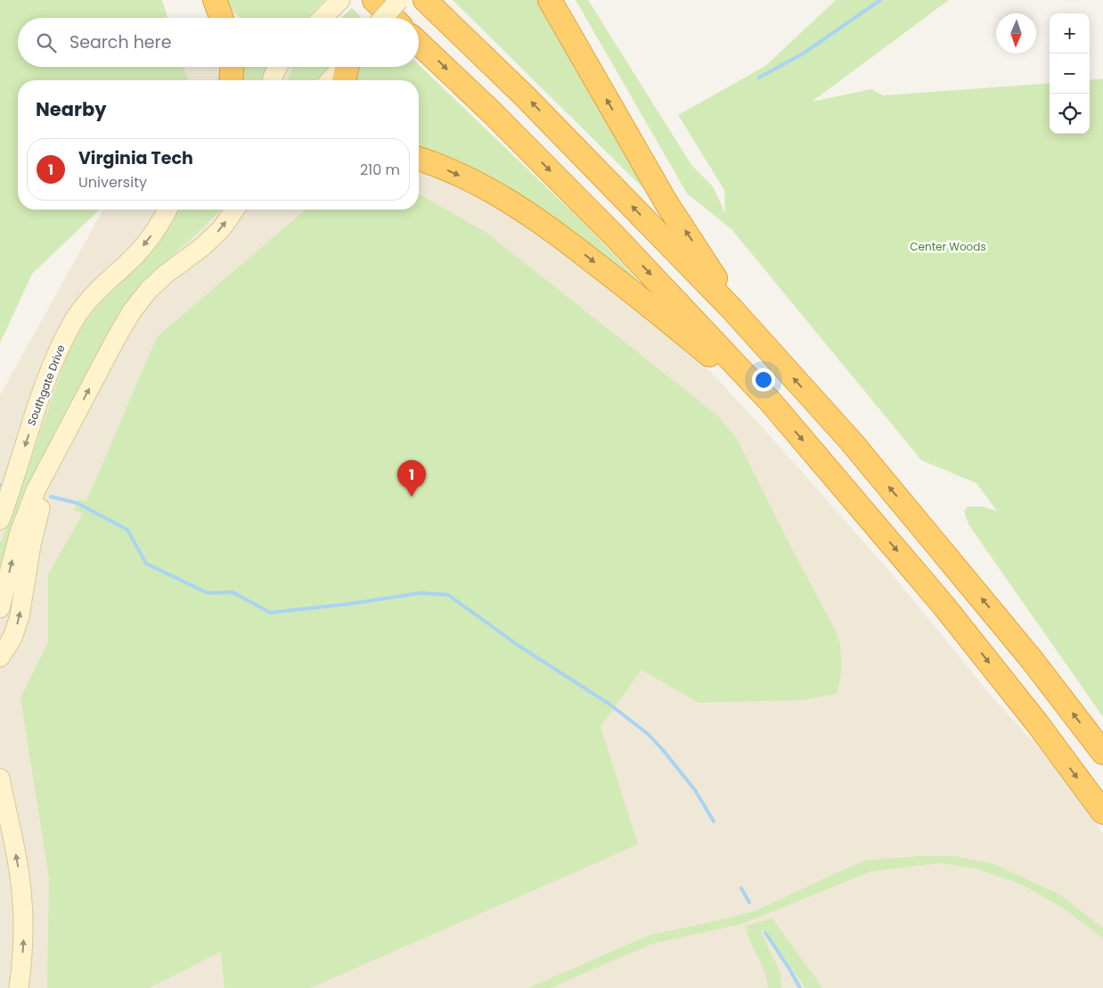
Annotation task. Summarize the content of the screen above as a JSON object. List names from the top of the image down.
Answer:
{
  "streets": {
    "main road": ["Southgate Drive"]
  },
  "parks": ["Center Woods"],
  "north": "bottom",
  "page": {
    "map_buttons": ["+", "−"],
    "search": "Search here",
    "heading": "Nearby",
    "list": [
      {
        "mark": "1",
        "name": "Virginia Tech",
        "note": "University",
        "value": "210 m"
      }
    ],
    "pins": "1"
  }
}
